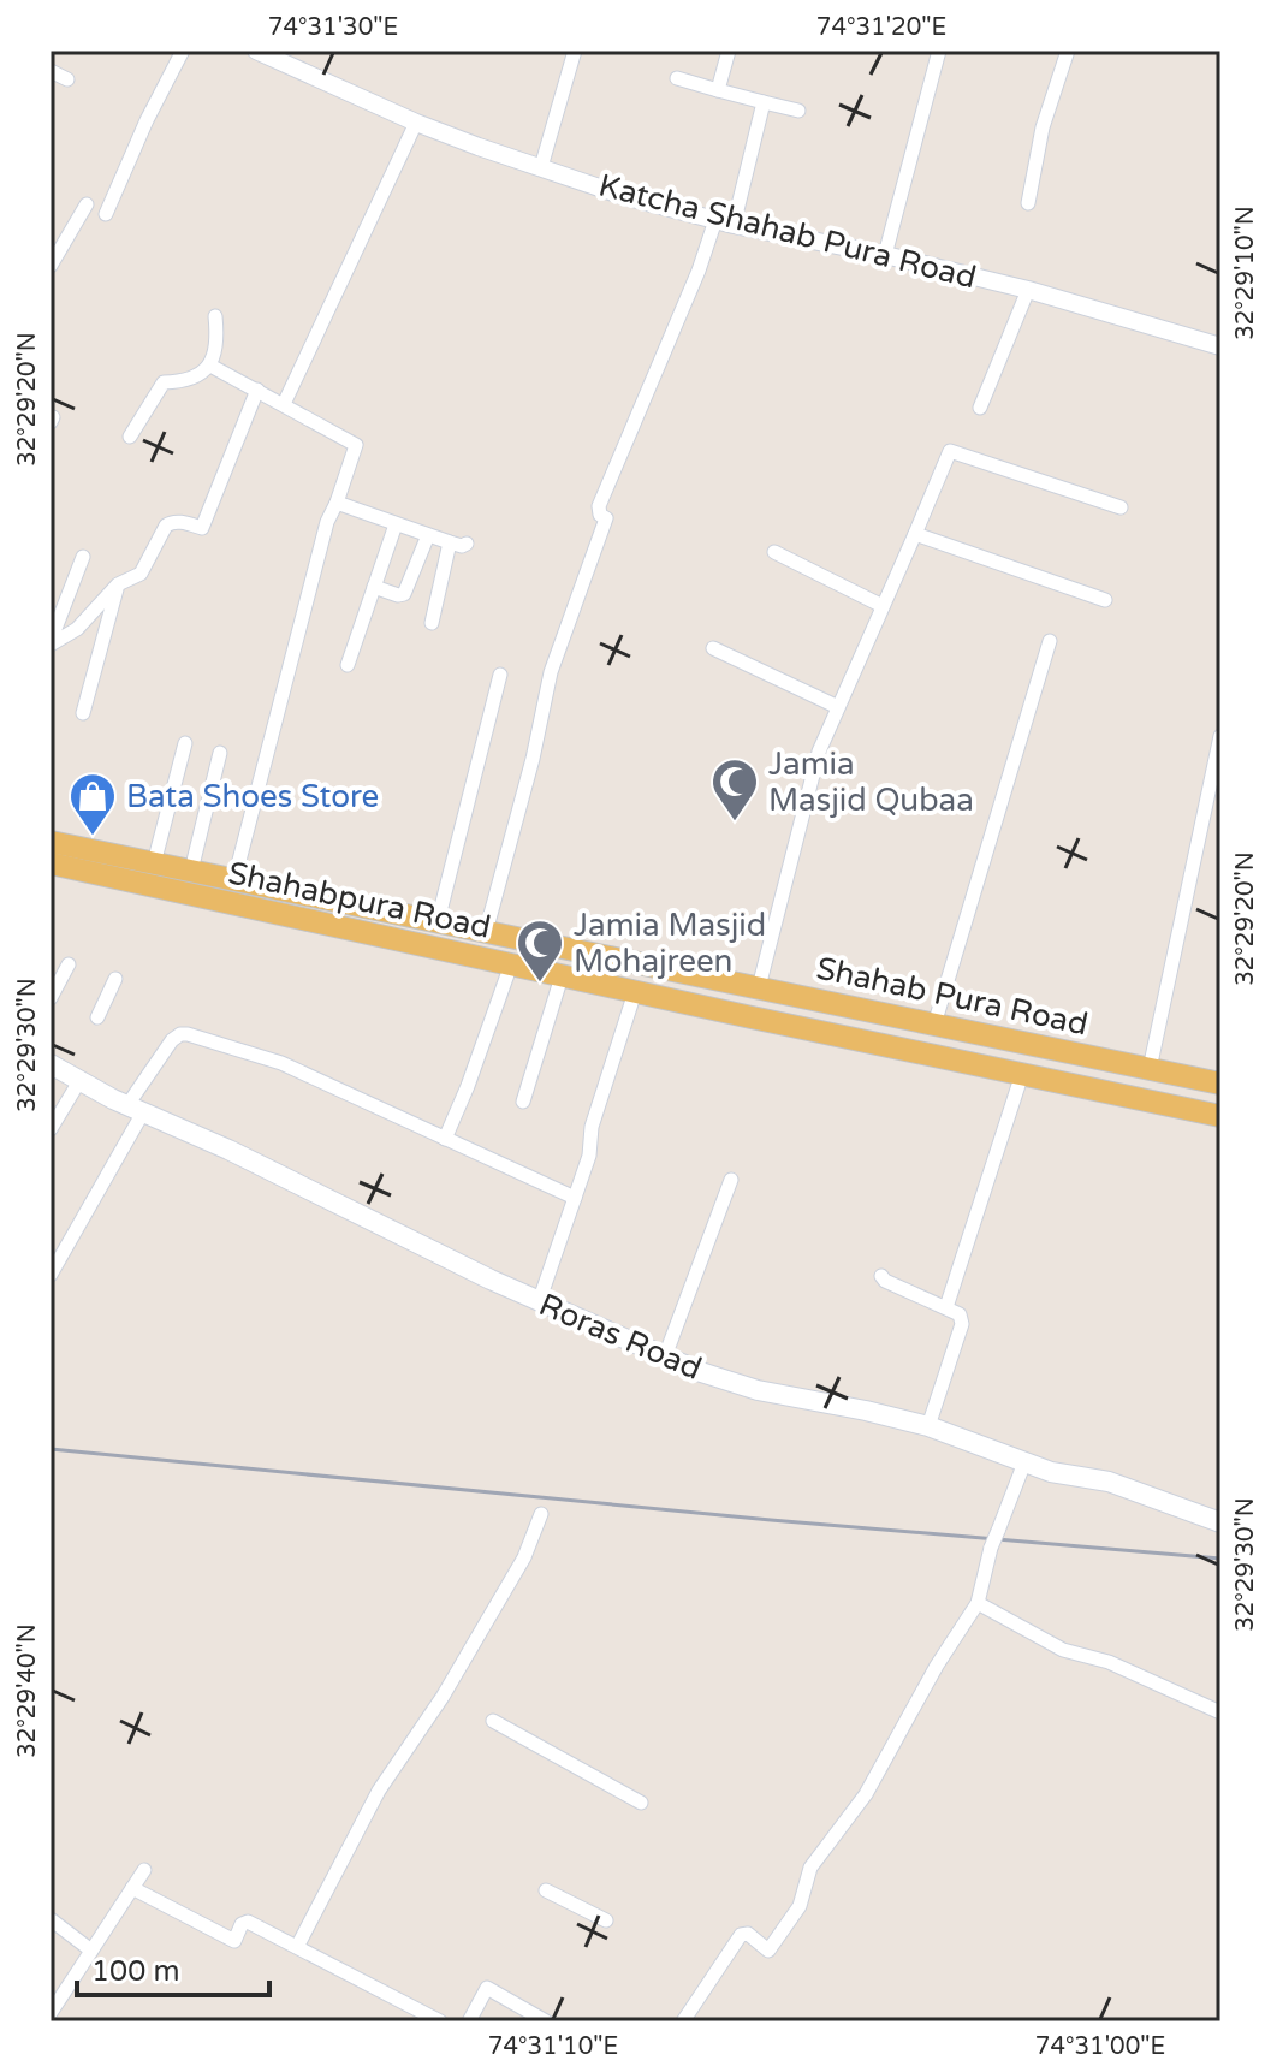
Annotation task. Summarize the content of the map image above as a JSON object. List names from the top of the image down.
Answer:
{
  "streets": {
    "main road": ["Shahabpura Road", "Shahab Pura Road", "Roras Road"],
    "street": ["Katcha Shahab Pura Road"]
  },
  "crossings": [
    ["Shahabpura Road", "Shahab Pura Road"]
  ],
  "places": {
    "mosque": ["Jamia Masjid Qubaa", "Jamia Masjid Mohajreen"],
    "shop": ["Bata Shoes Store"]
  },
  "scale_bar": "100 m",
  "coordinates": [
    "74°31'30\"E",
    "74°31'20\"E",
    "32°29'10\"N",
    "32°29'20\"N",
    "32°29'30\"N",
    "32°29'40\"N",
    "74°31'10\"E",
    "74°31'00\"E"
  ]
}
